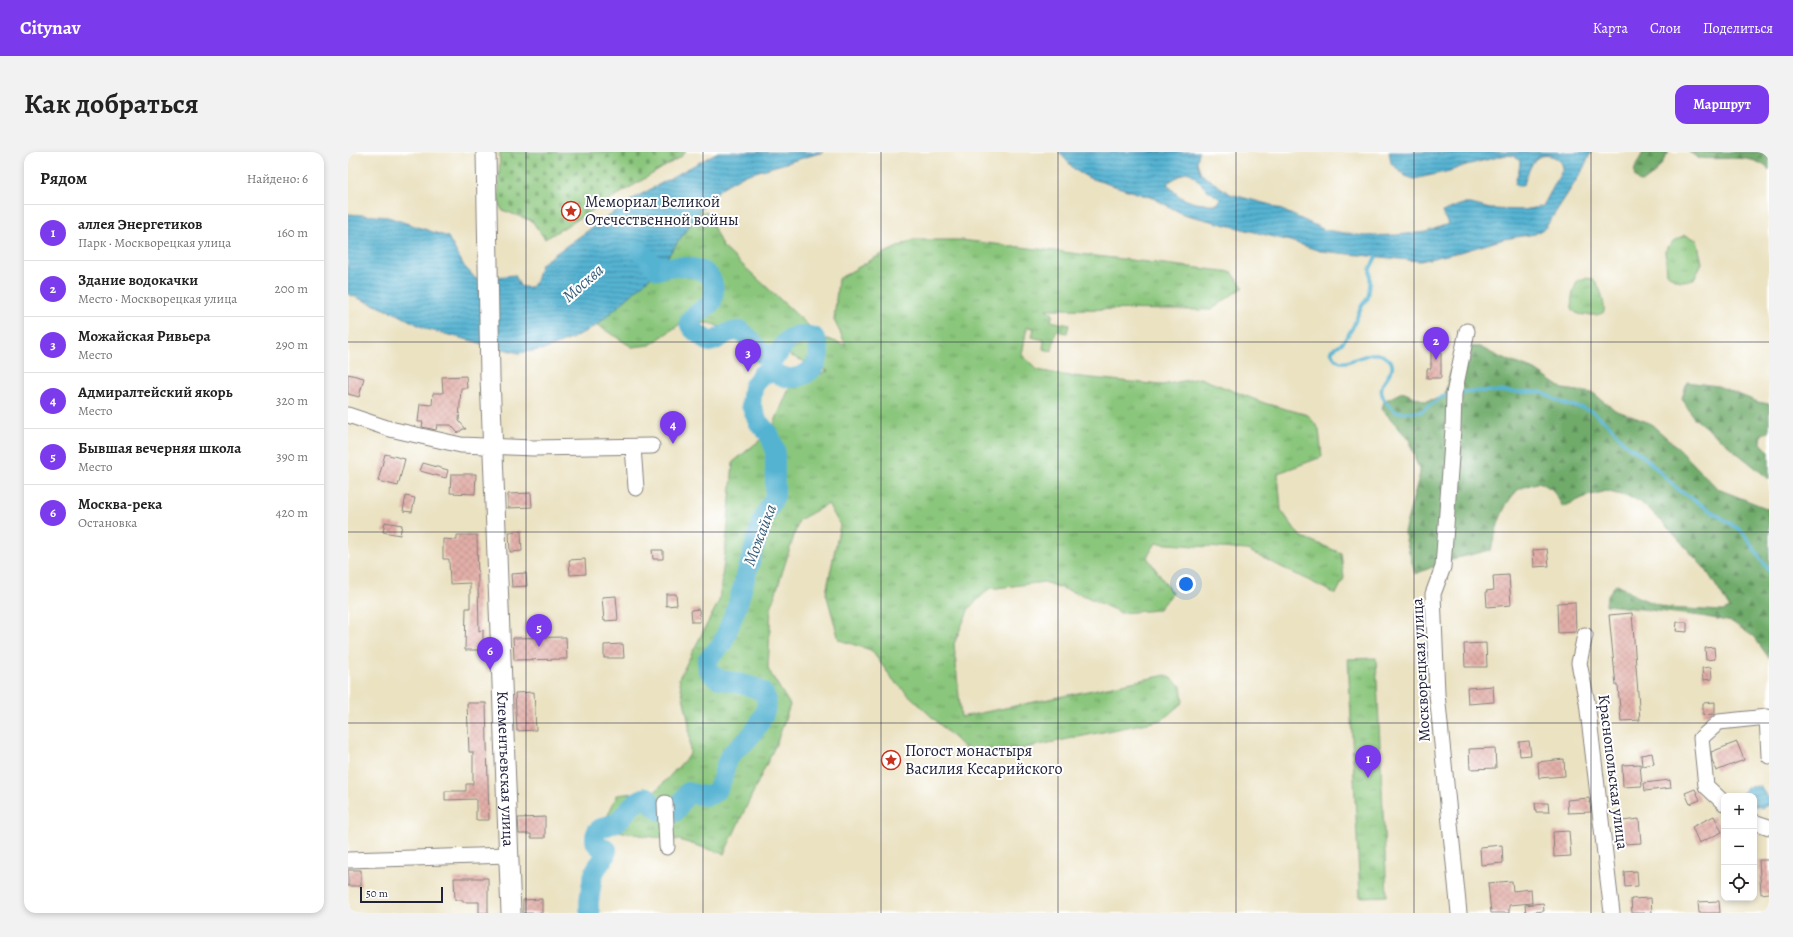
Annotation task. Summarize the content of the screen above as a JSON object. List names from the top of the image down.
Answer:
{
  "streets": {
    "main road": ["Клементьевская улица"],
    "street": ["Москворецкая улица", "Краснопольская улица"]
  },
  "water": ["Москва", "Можайка"],
  "places": {
    "place": ["Мемориал Великой Отечественной войны", "Погост монастыря Василия Кесарийского"]
  },
  "scale_bar": "50 m",
  "page": {
    "header": "Citynav",
    "nav": ["Карта", "Слои", "Поделиться"],
    "title": "Как добраться",
    "buttons": "Маршрут",
    "heading": ["Рядом", "Найдено: 6"],
    "list": [
      {
        "mark": "1",
        "name": "аллея Энергетиков",
        "note": "Парк · Москворецкая улица",
        "value": "160 m"
      },
      {
        "mark": "2",
        "name": "Здание водокачки",
        "note": "Место · Москворецкая улица",
        "value": "200 m"
      },
      {
        "mark": "3",
        "name": "Можайская Ривьера",
        "note": "Место",
        "value": "290 m"
      },
      {
        "mark": "4",
        "name": "Адмиралтейский якорь",
        "note": "Место",
        "value": "320 m"
      },
      {
        "mark": "5",
        "name": "Бывшая вечерняя школа",
        "note": "Место",
        "value": "390 m"
      },
      {
        "mark": "6",
        "name": "Москва-река",
        "note": "Остановка",
        "value": "420 m"
      }
    ],
    "pins": [
      "2",
      "3",
      "4",
      "5",
      "6",
      "1"
    ],
    "map_buttons": ["+", "−"],
    "scale": "50 m"
  }
}
